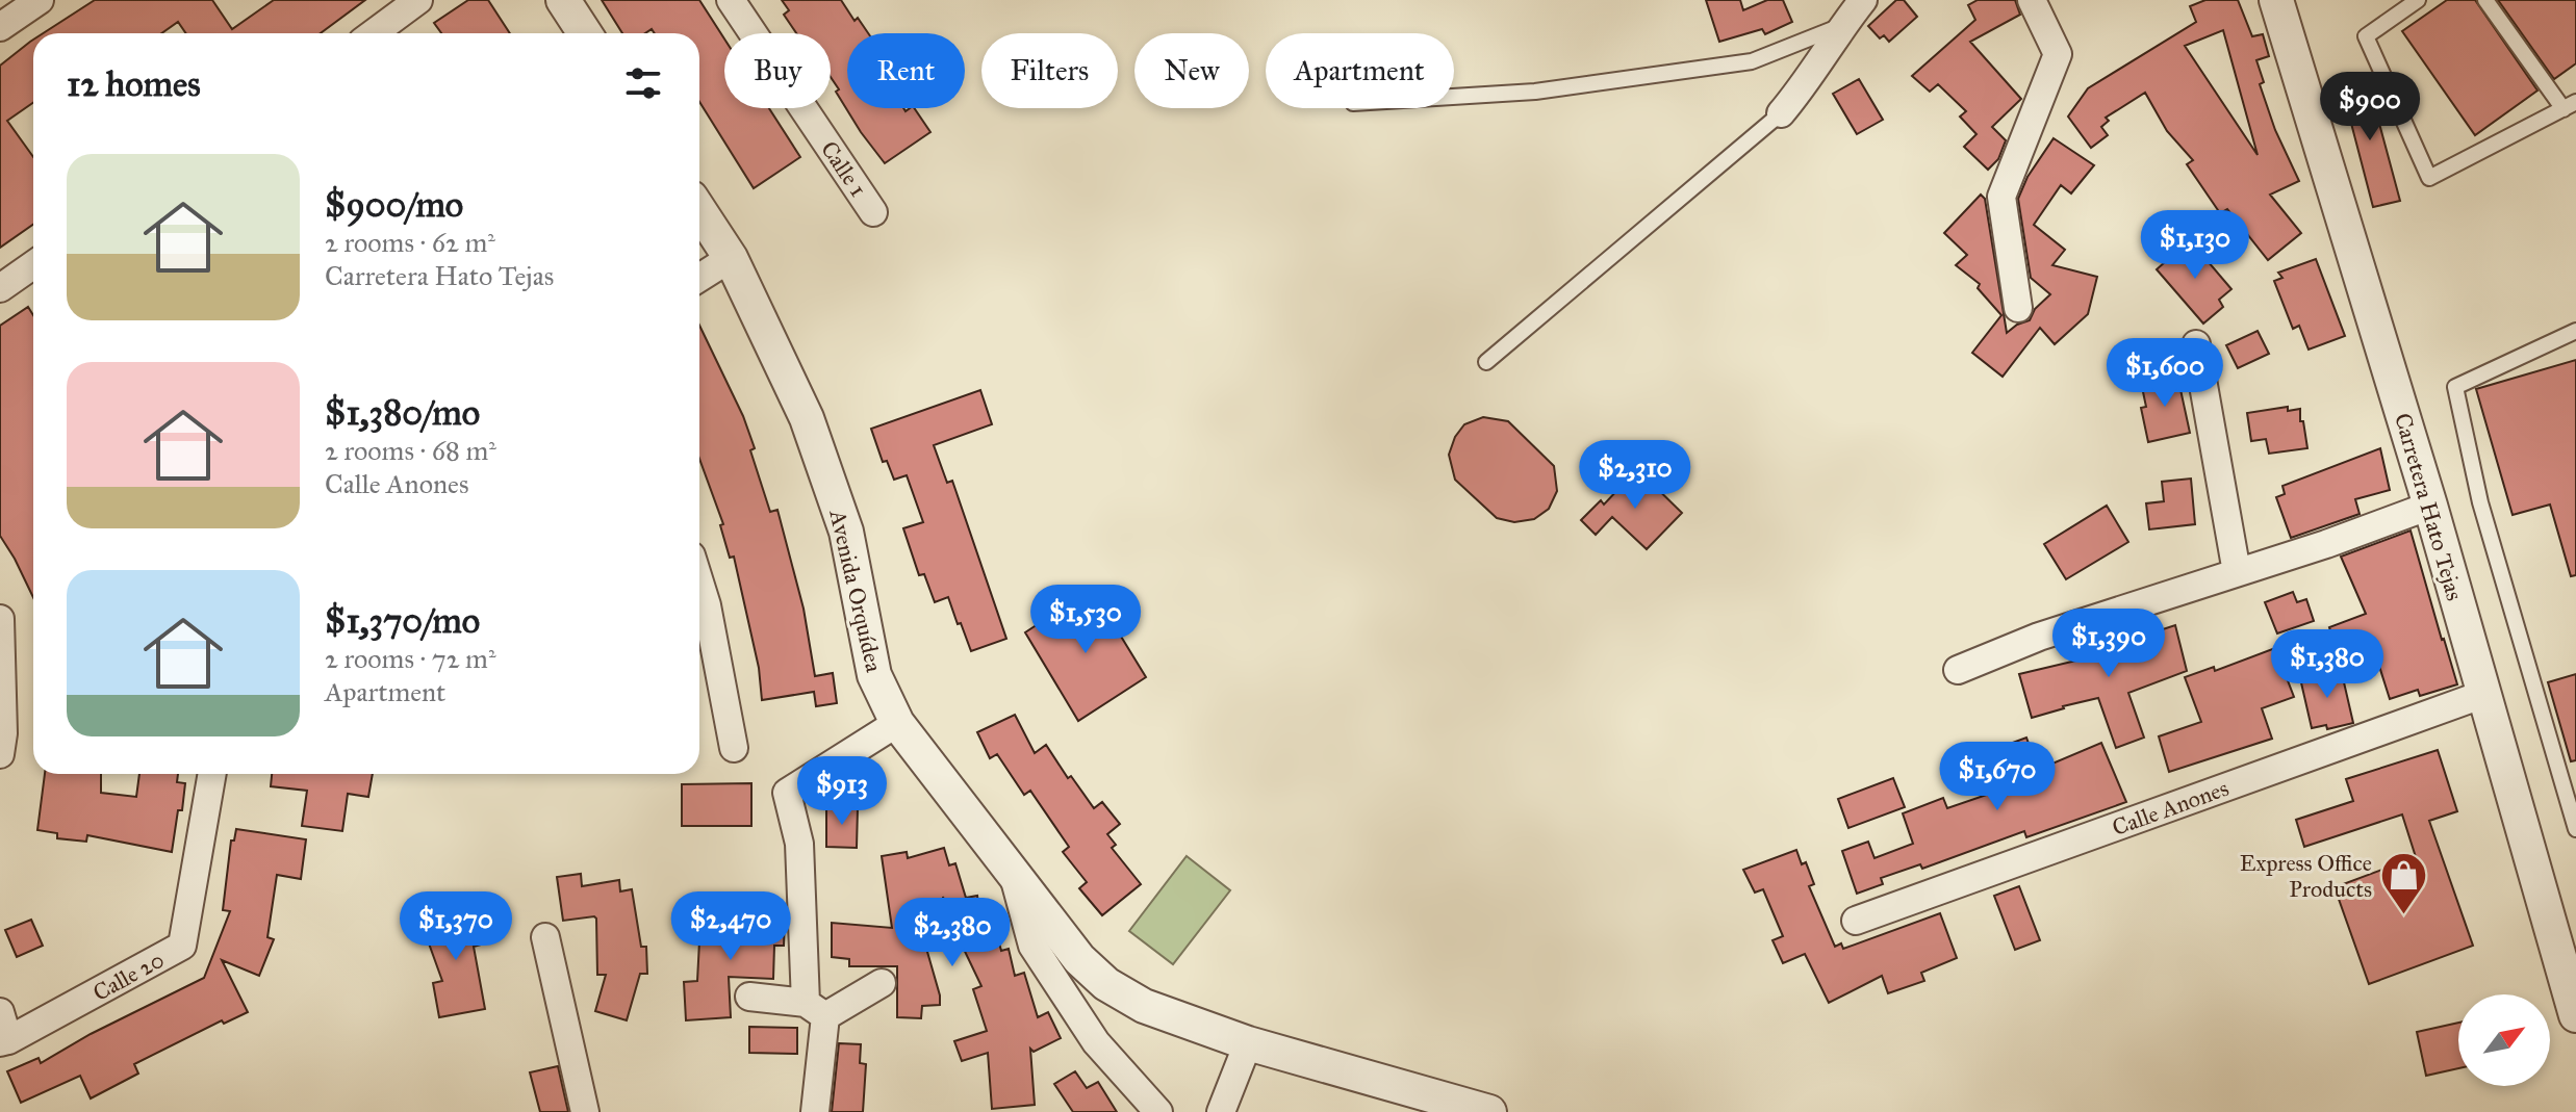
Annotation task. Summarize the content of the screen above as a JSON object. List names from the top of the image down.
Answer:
{
  "streets": {
    "street": [
      "Calle 1",
      "Carretera Hato Tejas",
      "Avenida Orquídea",
      "Calle Anones",
      "Calle 20"
    ]
  },
  "crossings": [
    ["Carretera Hato Tejas", "Calle Anones"]
  ],
  "places": {
    "shop": ["Express Office Products"]
  },
  "north": "top right",
  "page": {
    "chip": [
      "Buy",
      "Rent",
      "Filters",
      "New",
      "Apartment"
    ],
    "heading": "12 homes",
    "price": [
      "$900",
      "$1,130",
      "$1,600",
      "$2,310",
      "$1,530",
      "$1,390",
      "$1,380",
      "$1,670",
      "$913",
      "$1,370",
      "$2,470",
      "$2,380"
    ],
    "list": [
      {
        "name": "$900/mo",
        "note": "2 rooms · 62 m² · Carretera Hato Tejas"
      },
      {
        "name": "$1,380/mo",
        "note": "2 rooms · 68 m² · Calle Anones"
      },
      {
        "name": "$1,370/mo",
        "note": "2 rooms · 72 m² · Apartment"
      }
    ]
  }
}
